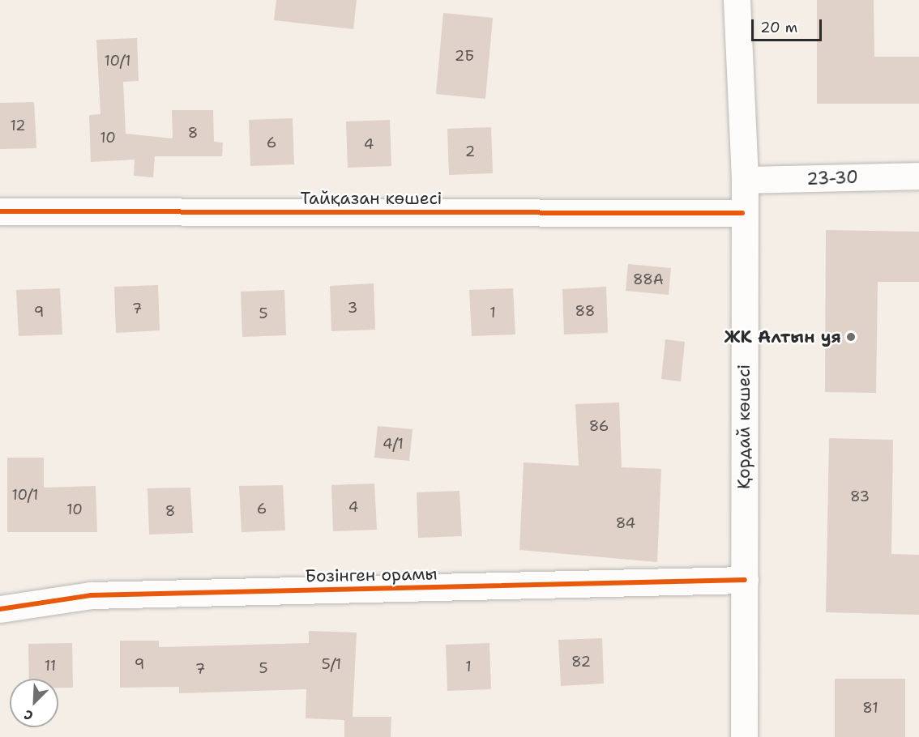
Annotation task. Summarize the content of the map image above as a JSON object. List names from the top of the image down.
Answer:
{
  "streets": {
    "street": [
      "23-30",
      "Тайқазан көшесі",
      "Қордай көшесі",
      "Бозінген орамы"
    ]
  },
  "crossings": [
    ["23-30", "Қордай көшесі"],
    ["Тайқазан көшесі", "Қордай көшесі"],
    ["Қордай көшесі", "Бозінген орамы"]
  ],
  "places": ["ЖК Алтын уя"],
  "house_numbers": [
    "2Б",
    "10/1",
    "12",
    "8",
    "10",
    "6",
    "4",
    "2",
    "88А",
    "3",
    "7",
    "88",
    "9",
    "1",
    "5",
    "86",
    "4/1",
    "10/1",
    "83",
    "4",
    "6",
    "10",
    "8",
    "84",
    "82",
    "9",
    "5/1",
    "11",
    "1",
    "5",
    "7",
    "81"
  ],
  "scale_bar": "20 m",
  "north": "bottom left"
}
